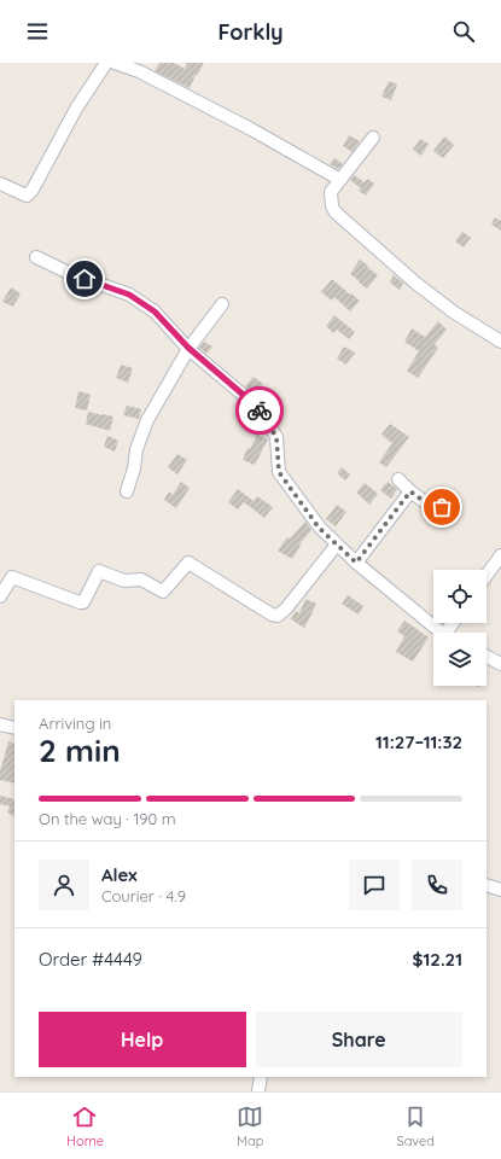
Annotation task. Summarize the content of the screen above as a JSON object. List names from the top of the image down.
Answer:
{
  "page": {
    "header": "Forkly",
    "heading": ["2 min", "Arriving in", "11:27–11:32"],
    "panel": [
      "Alex",
      "Courier · 4.9",
      "Order #4449",
      "$12.21"
    ],
    "bar": "On the way · 190 m",
    "buttons": ["Help", "Share"],
    "tabs": ["Home", "Map", "Saved"]
  }
}
